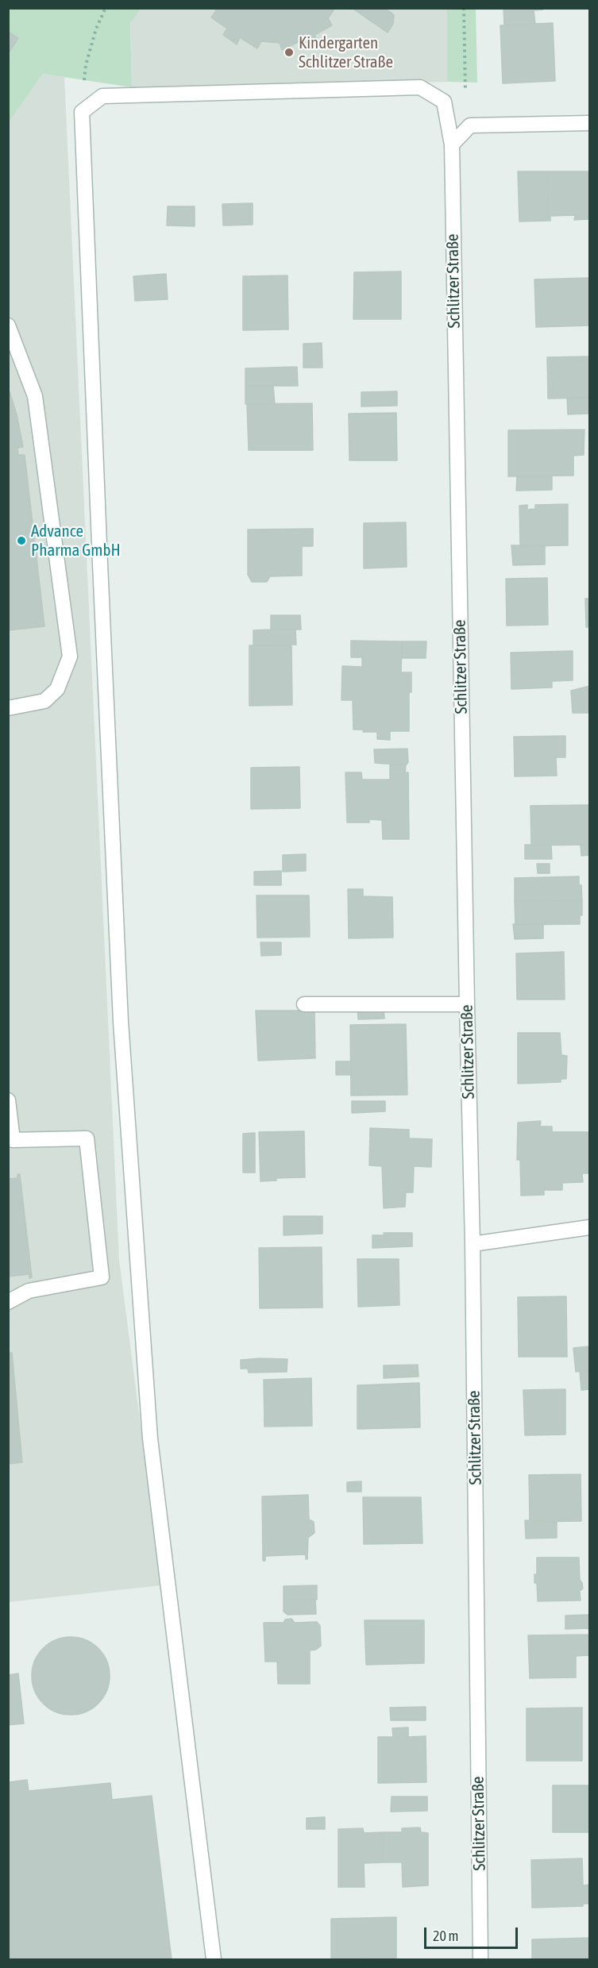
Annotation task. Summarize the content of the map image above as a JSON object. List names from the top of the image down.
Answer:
{
  "streets": {
    "street": ["Schlitzer Straße"]
  },
  "places": ["Kindergarten Schlitzer Straße", "Advance Pharma GmbH"],
  "scale_bar": "20 m"
}
